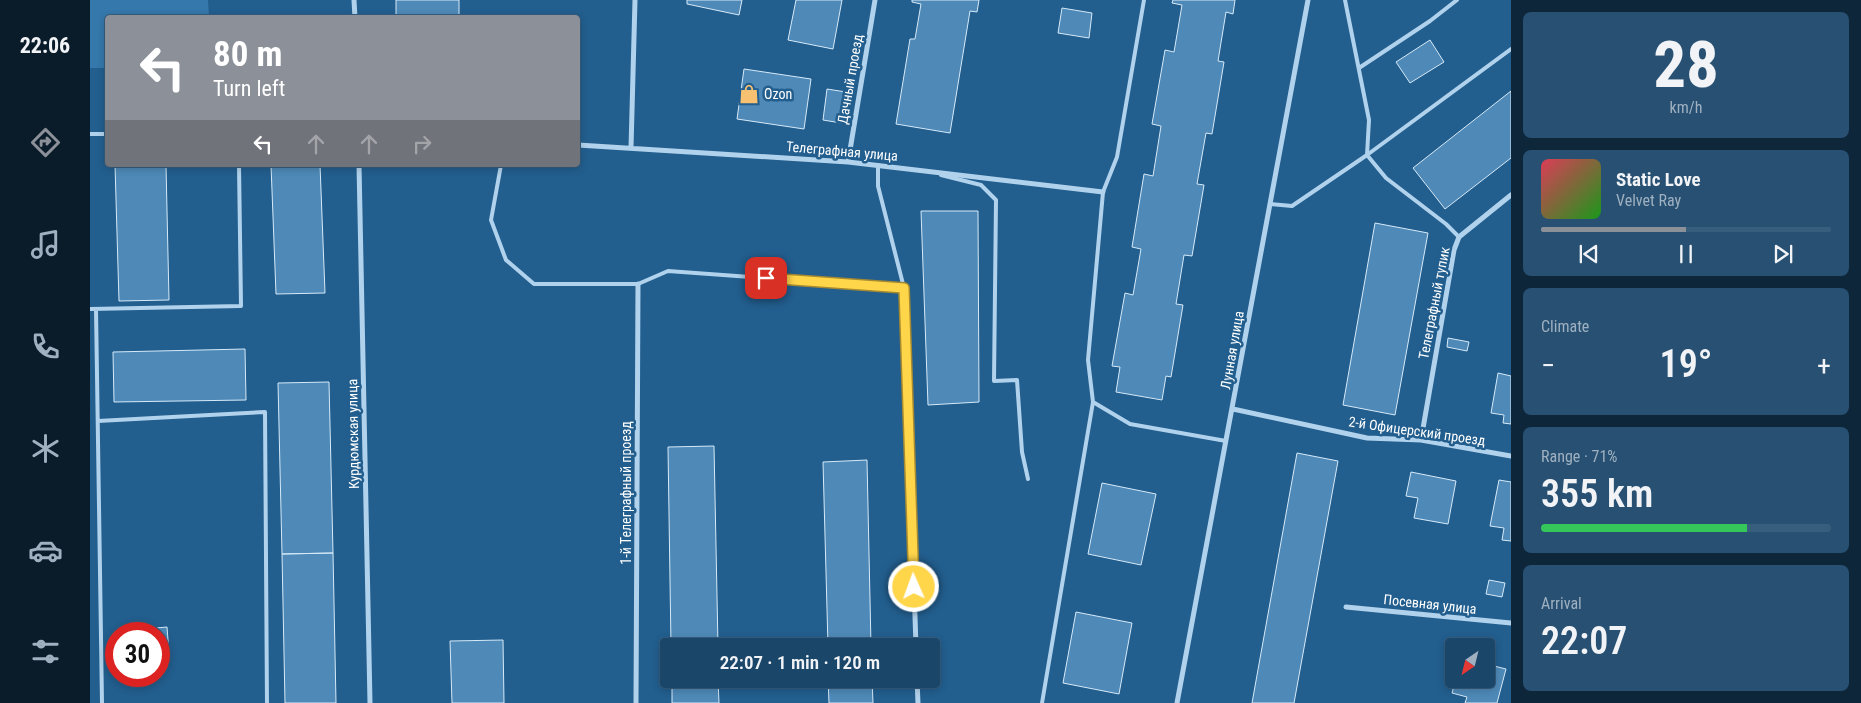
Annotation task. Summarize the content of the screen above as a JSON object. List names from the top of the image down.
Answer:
{
  "streets": {
    "street": [
      "Дачный проезд",
      "Телеграфная улица",
      "Телеграфный тупик",
      "Лунная улица",
      "2-й Офицерский проезд",
      "Курдюмская улица",
      "1-й Телеграфный проезд",
      "Посевная улица"
    ]
  },
  "crossings": [
    ["Дачный проезд", "Телеграфная улица"],
    ["Телеграфный тупик", "2-й Офицерский проезд"],
    ["Лунная улица", "2-й Офицерский проезд"]
  ],
  "places": {
    "shop": ["Ozon"]
  },
  "north": "bottom left",
  "page": {
    "tabs": "22:06",
    "tile": [
      ["28", "km/h"],
      "Climate",
      ["Range · 71%", "355 km"],
      ["Arrival", "22:07"]
    ],
    "turn": ["80 m", "Turn left"],
    "song": ["Static Love", "Velvet Ray"],
    "heat": ["−", "19°", "+"],
    "limit": "30",
    "trip": "22:07 · 1 min · 120 m"
  }
}
